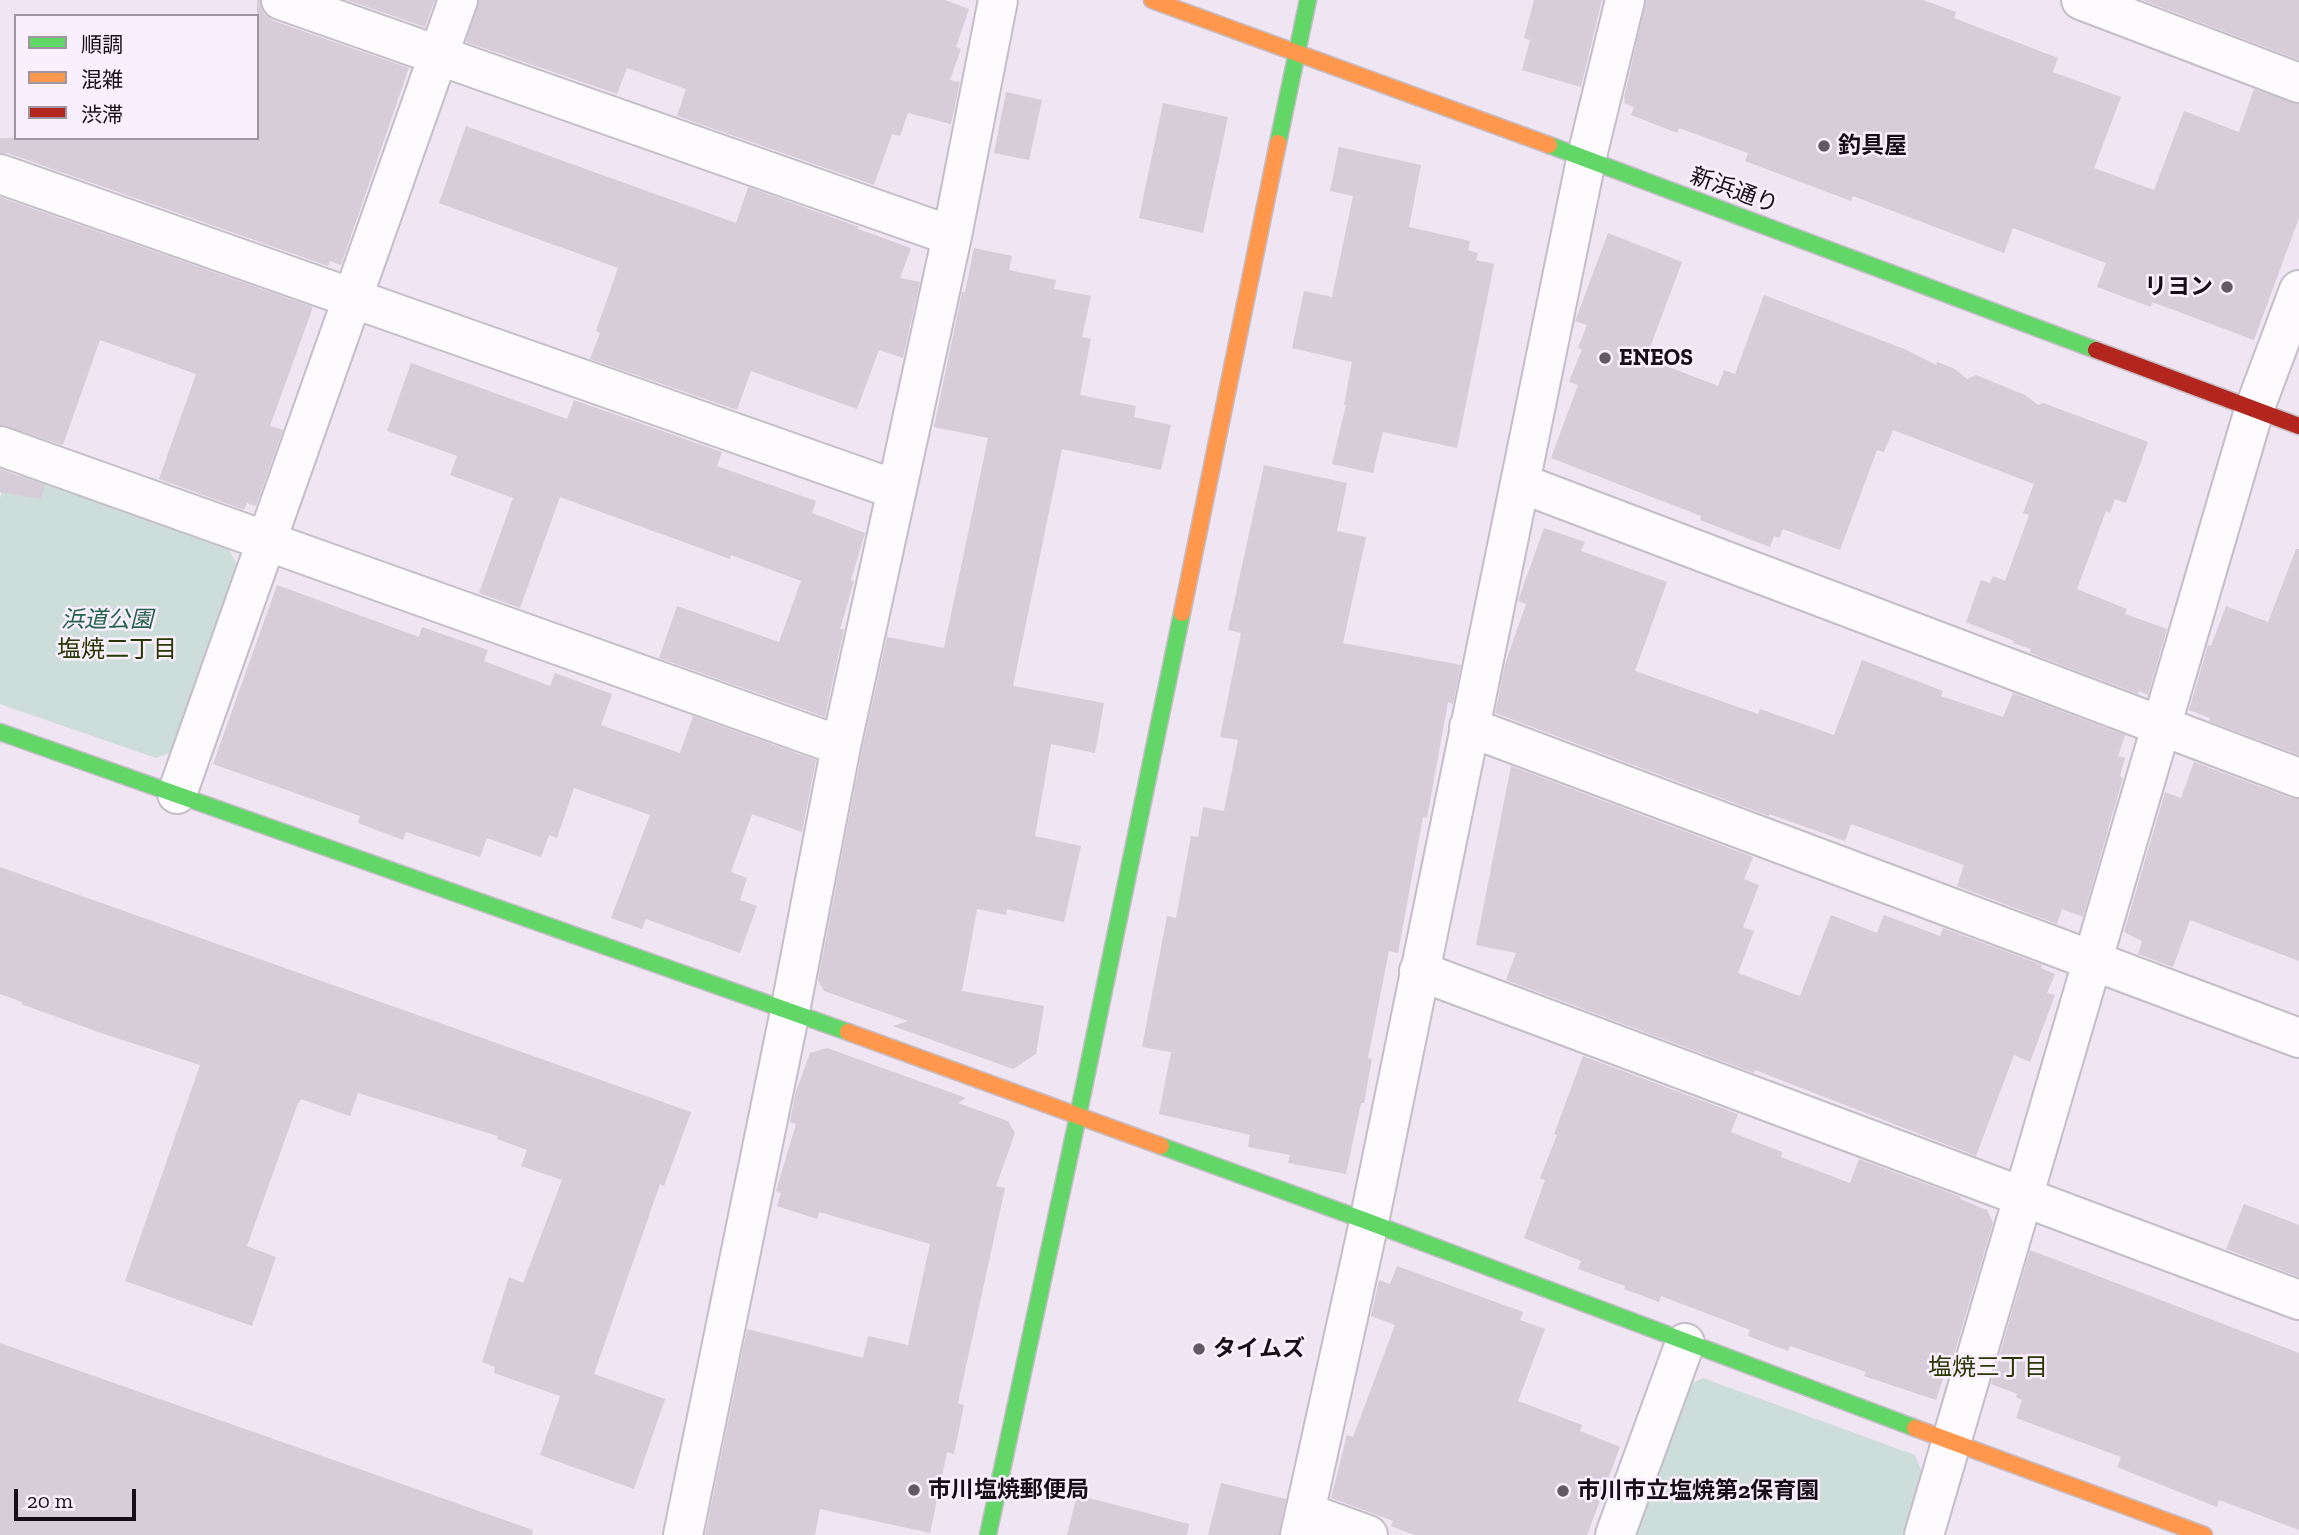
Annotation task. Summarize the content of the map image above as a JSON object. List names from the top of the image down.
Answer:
{
  "streets": {
    "street": ["新浜通り"]
  },
  "districts": ["塩焼二丁目", "塩焼三丁目"],
  "parks": ["浜道公園"],
  "places": [
    "釣具屋",
    "リヨン",
    "ENEOS",
    "タイムズ",
    "市川塩焼郵便局",
    "市川市立塩焼第2保育園"
  ],
  "legend": ["順調", "混雑", "渋滞"],
  "scale_bar": "20 m"
}
